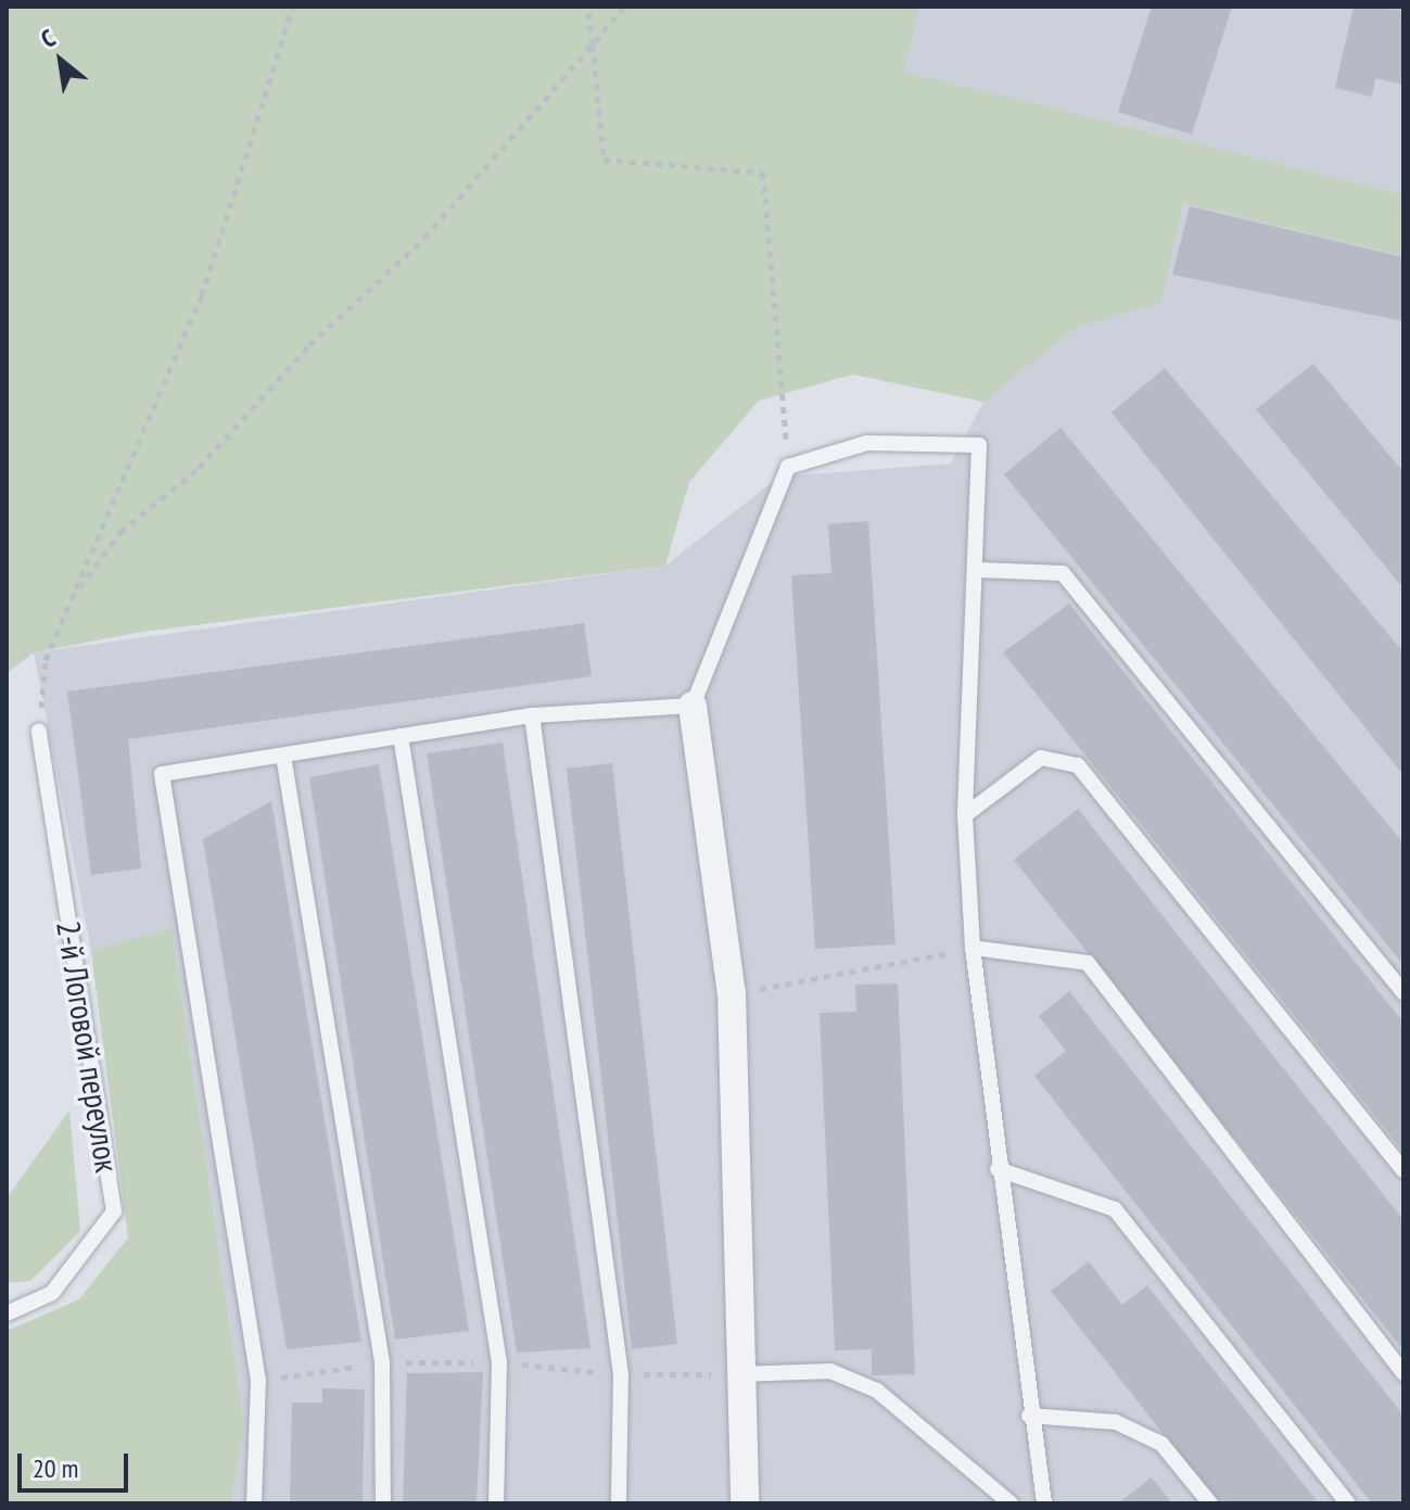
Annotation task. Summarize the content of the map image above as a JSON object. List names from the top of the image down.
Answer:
{
  "streets": {
    "lane": ["2-й Логовой переулок"]
  },
  "scale_bar": "20 m",
  "north": "top left"
}
